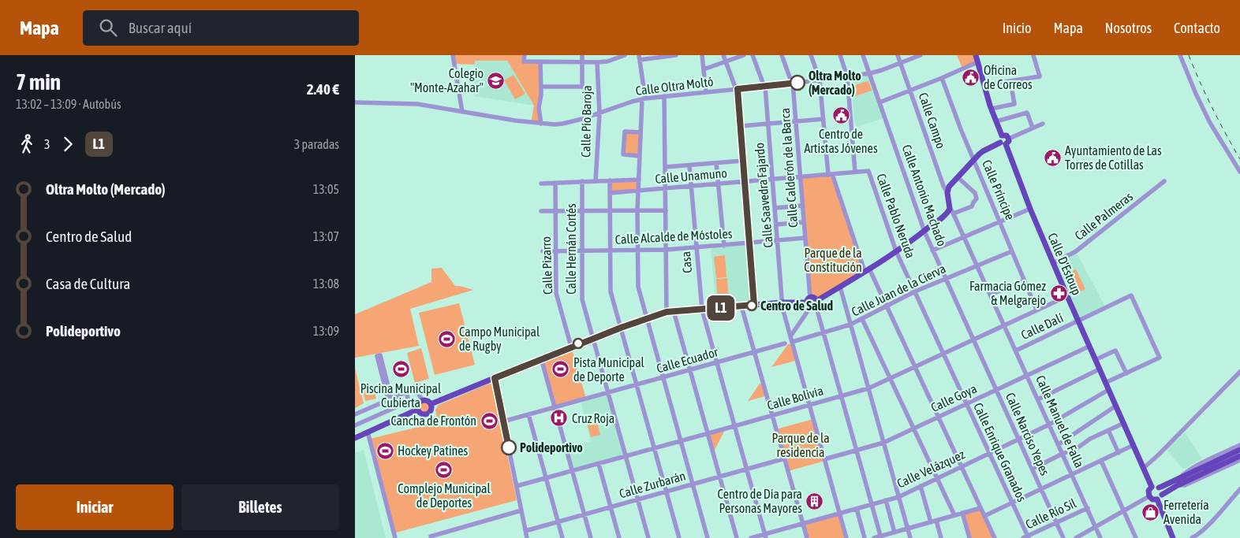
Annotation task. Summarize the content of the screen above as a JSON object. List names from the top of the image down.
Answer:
{
  "streets": {
    "main road": ["Calle D'Estoup"],
    "street": [
      "Calle Oltra Moltó",
      "Calle Campo",
      "Calle Pío Baroja",
      "Calle Calderón de la Barca",
      "Calle Unamuno",
      "Calle Príncipe",
      "Calle Saavedra Fajardo",
      "Calle Antonio Machado",
      "Calle Pablo Neruda",
      "Calle Palmeras",
      "Calle Alcalde de Móstoles",
      "Calle Hernán Cortés",
      "Casa",
      "Calle Pizarro",
      "Calle Juan de la Cierva",
      "Calle Dalí",
      "Calle Ecuador",
      "Calle Bolivia",
      "Calle Goya",
      "Calle Manuel de Falla",
      "Calle Narciso Yepes",
      "Calle Enrique Granados",
      "Calle Velázquez",
      "Calle Zurbarán",
      "Calle Río Sil"
    ]
  },
  "crossings": [
    ["Calle Oltra Moltó", "Calle Campo"],
    ["Calle Oltra Moltó", "Calle Pío Baroja"],
    ["Calle Oltra Moltó", "Calle Calderón de la Barca"],
    ["Calle Oltra Moltó", "Calle Saavedra Fajardo"],
    ["Calle Oltra Moltó", "Calle Antonio Machado"],
    ["Calle Calderón de la Barca", "Calle Unamuno"],
    ["Calle Calderón de la Barca", "Calle Alcalde de Móstoles"],
    ["Calle Calderón de la Barca", "Calle Juan de la Cierva"],
    ["Calle Calderón de la Barca", "Calle Bolivia"],
    ["Calle Calderón de la Barca", "Calle Goya"],
    ["Calle Calderón de la Barca", "Calle Velázquez"],
    ["Calle Unamuno", "Calle Saavedra Fajardo"],
    ["Calle Unamuno", "Calle Pablo Neruda"],
    ["Calle Unamuno", "Casa"],
    ["Calle Príncipe", "Calle Juan de la Cierva"],
    ["Calle Príncipe", "Calle Bolivia"],
    ["Calle Saavedra Fajardo", "Calle Alcalde de Móstoles"],
    ["Calle Saavedra Fajardo", "Calle Juan de la Cierva"],
    ["Calle Saavedra Fajardo", "Calle Bolivia"],
    ["Calle Saavedra Fajardo", "Calle Goya"],
    ["Calle Saavedra Fajardo", "Calle Velázquez"],
    ["Calle Antonio Machado", "Calle Juan de la Cierva"],
    ["Calle Antonio Machado", "Calle Bolivia"],
    ["Calle Antonio Machado", "Calle Narciso Yepes"],
    ["Calle Pablo Neruda", "Calle Juan de la Cierva"],
    ["Calle Pablo Neruda", "Calle Bolivia"],
    ["Calle Pablo Neruda", "Calle Enrique Granados"],
    ["Calle Palmeras", "Calle D'Estoup"],
    ["Calle Alcalde de Móstoles", "Calle Hernán Cortés"],
    ["Calle Alcalde de Móstoles", "Casa"],
    ["Calle Alcalde de Móstoles", "Calle Pizarro"],
    ["Calle Hernán Cortés", "Calle Ecuador"],
    ["Calle Hernán Cortés", "Calle Bolivia"],
    ["Calle Hernán Cortés", "Calle Zurbarán"],
    ["Casa", "Calle Ecuador"],
    ["Casa", "Calle Bolivia"],
    ["Casa", "Calle Velázquez"],
    ["Casa", "Calle Zurbarán"],
    ["Calle D'Estoup", "Calle Dalí"],
    ["Calle D'Estoup", "Calle Bolivia"],
    ["Calle D'Estoup", "Calle Goya"],
    ["Calle D'Estoup", "Calle Velázquez"],
    ["Calle Dalí", "Calle Manuel de Falla"],
    ["Calle Bolivia", "Calle Manuel de Falla"],
    ["Calle Bolivia", "Calle Narciso Yepes"],
    ["Calle Bolivia", "Calle Enrique Granados"],
    ["Calle Goya", "Calle Manuel de Falla"],
    ["Calle Goya", "Calle Narciso Yepes"],
    ["Calle Goya", "Calle Enrique Granados"],
    ["Calle Manuel de Falla", "Calle Velázquez"],
    ["Calle Manuel de Falla", "Calle Río Sil"],
    ["Calle Narciso Yepes", "Calle Velázquez"],
    ["Calle Narciso Yepes", "Calle Río Sil"],
    ["Calle Enrique Granados", "Calle Velázquez"],
    ["Calle Enrique Granados", "Calle Río Sil"]
  ],
  "parks": ["Parque de la Constitución", "Parque de la residencia"],
  "places": {
    "public building": ["Oficina de Correos", "Centro de Artistas Jóvenes", "Ayuntamiento de Las Torres de Cotillas"],
    "school or university": ["Colegio \"Monte-Azahar\""],
    "other": ["Oltra Molto (Mercado)", "Centro de Salud", "Polideportivo"],
    "pharmacy": ["Farmacia Gómez & Melgarejo"],
    "sports": [
      "Campo Municipal de Rugby",
      "Piscina Municipal Cubierta",
      "Pista Municipal de Deporte",
      "Cancha de Frontón",
      "Hockey Patines",
      "Complejo Municipal de Deportes"
    ],
    "hospital": ["Cruz Roja"],
    "building": ["Centro de Día para Personas Mayores"],
    "shop": ["Ferretería Avenida"]
  },
  "lines": ["bus line L1"],
  "page": {
    "header": "Mapa",
    "search": "Buscar aquí",
    "nav": [
      "Inicio",
      "Mapa",
      "Nosotros",
      "Contacto"
    ],
    "heading": ["7 min", "13:02 – 13:09 · Autobús", "2.40 €"],
    "on_map": "L1",
    "legs": ["3", "L1", "3 paradas"],
    "list": [
      {
        "name": "Oltra Molto (Mercado)",
        "value": "13:05"
      },
      {
        "name": "Centro de Salud",
        "value": "13:07"
      },
      {
        "name": "Casa de Cultura",
        "value": "13:08"
      },
      {
        "name": "Polideportivo",
        "value": "13:09"
      }
    ],
    "buttons": ["Iniciar", "Billetes"]
  }
}
